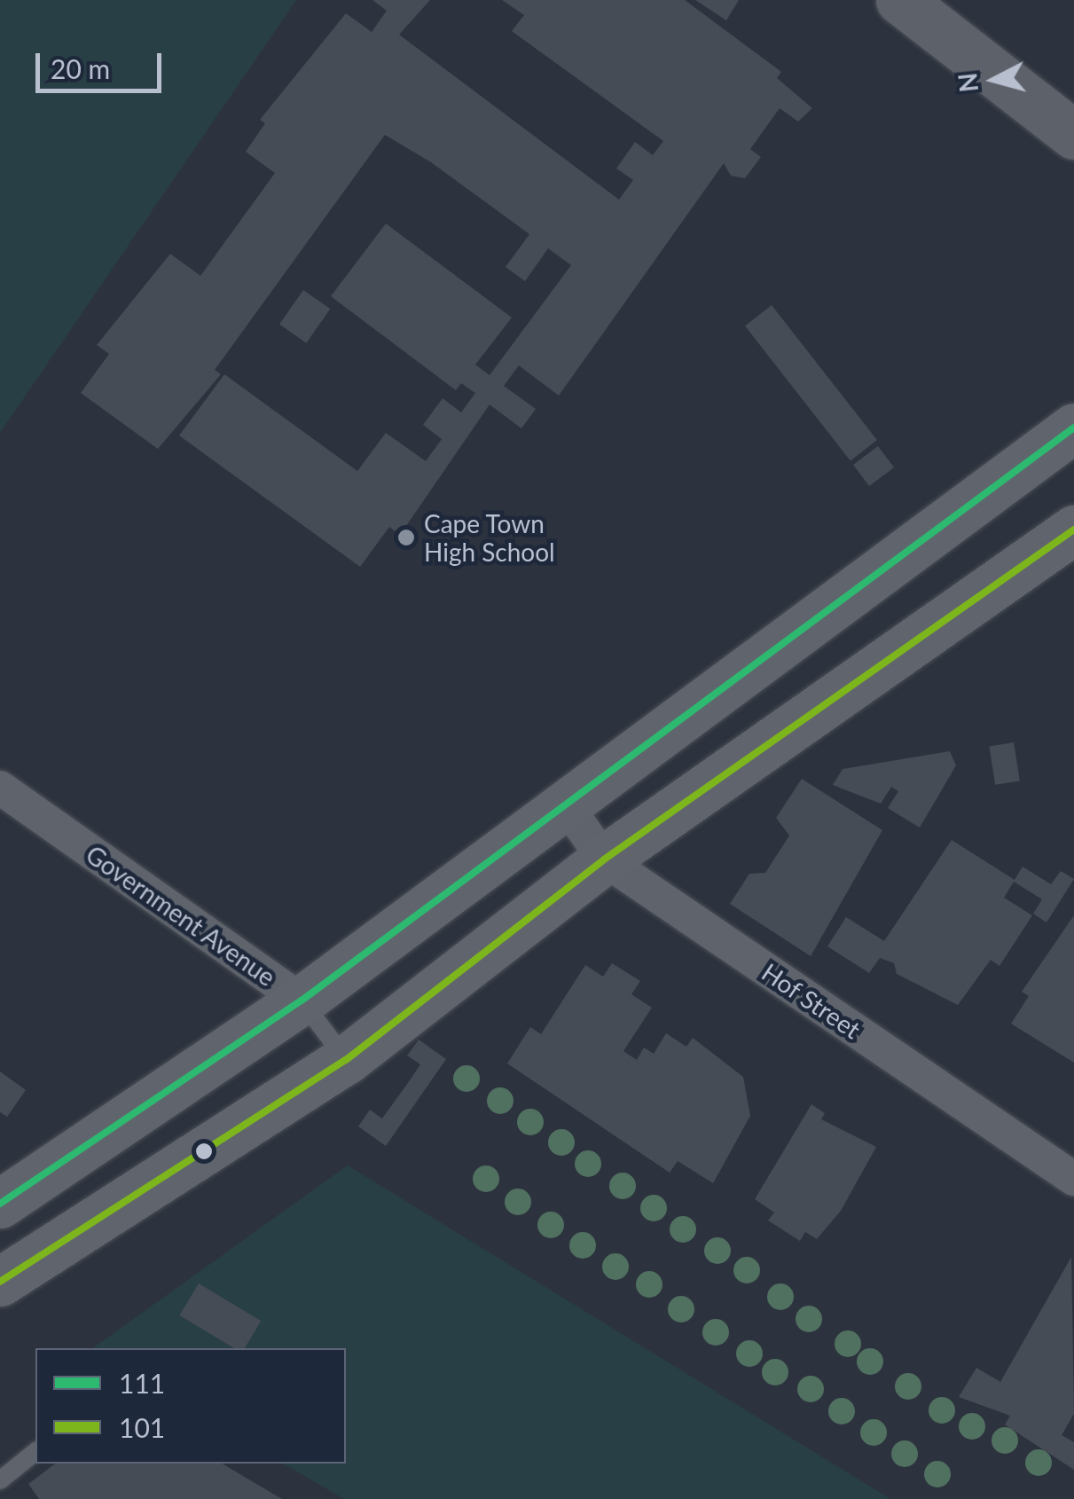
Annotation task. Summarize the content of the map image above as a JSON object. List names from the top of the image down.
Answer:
{
  "streets": {
    "street": ["Government Avenue", "Hof Street"]
  },
  "places": ["Cape Town High School"],
  "lines": ["transit line 111", "transit line 101"],
  "legend": ["111", "101"],
  "scale_bar": "20 m",
  "north": "left"
}
